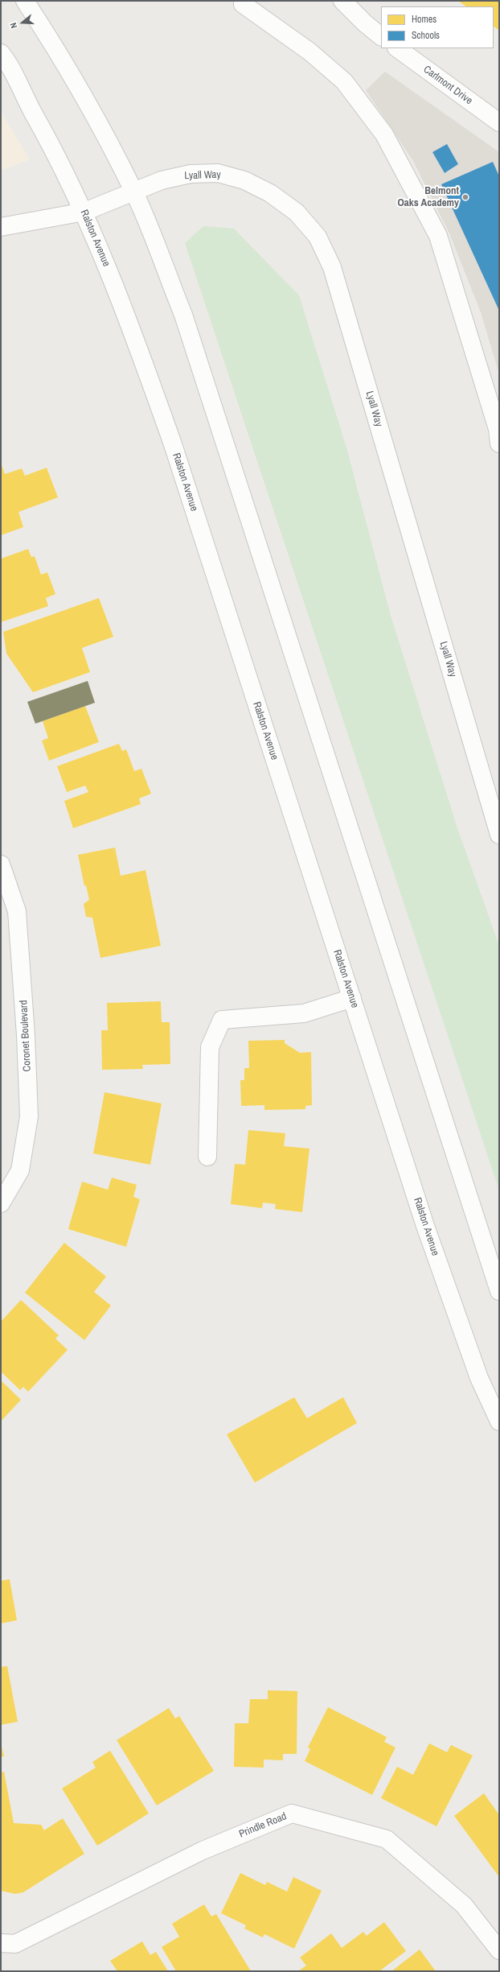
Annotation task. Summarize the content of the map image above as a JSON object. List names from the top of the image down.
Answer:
{
  "streets": {
    "main road": [
      "Carlmont Drive",
      "Lyall Way",
      "Ralston Avenue",
      "Coronet Boulevard",
      "Prindle Road"
    ]
  },
  "crossings": [
    ["Lyall Way", "Ralston Avenue"]
  ],
  "places": ["Belmont Oaks Academy"],
  "legend": ["Homes", "Schools"],
  "north": "left"
}
